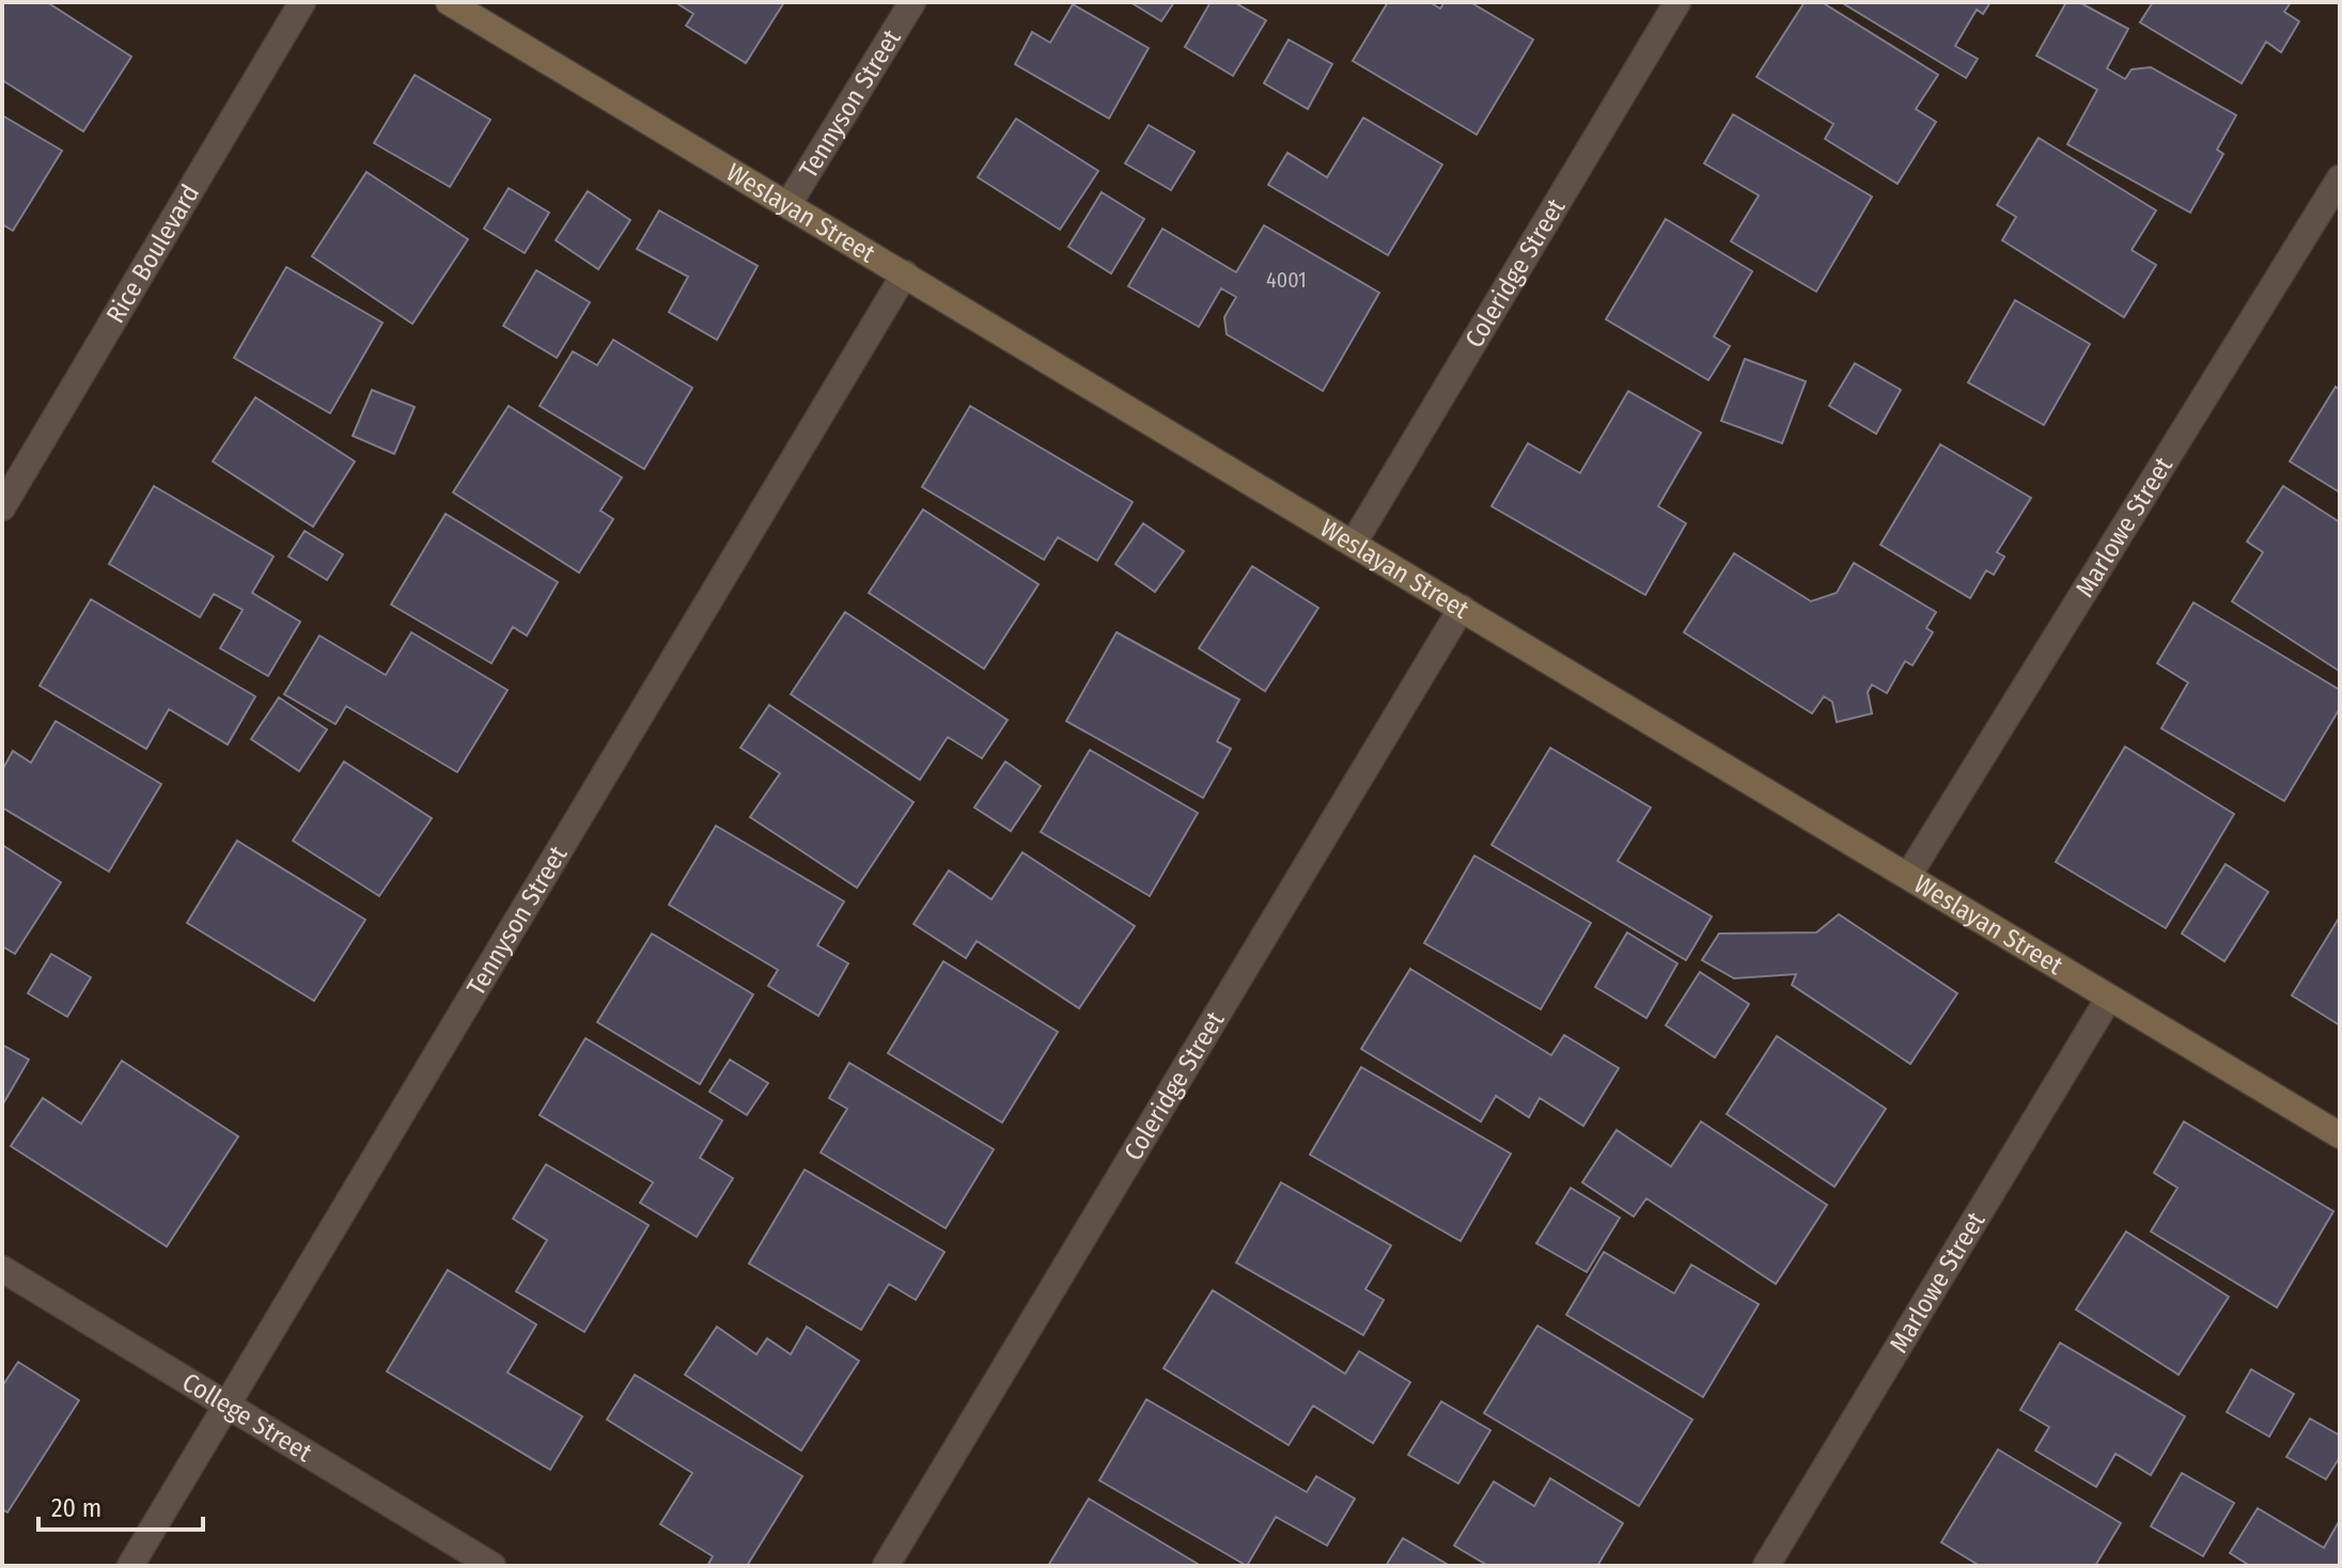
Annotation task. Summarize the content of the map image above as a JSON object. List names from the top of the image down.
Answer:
{
  "streets": {
    "main road": ["Weslayan Street"],
    "street": [
      "Tennyson Street",
      "Rice Boulevard",
      "Coleridge Street",
      "Marlowe Street",
      "College Street"
    ]
  },
  "crossings": [
    ["Tennyson Street", "Weslayan Street"],
    ["Tennyson Street", "College Street"],
    ["Weslayan Street", "Coleridge Street"],
    ["Weslayan Street", "Marlowe Street"]
  ],
  "house_numbers": ["4001"],
  "scale_bar": "20 m"
}
